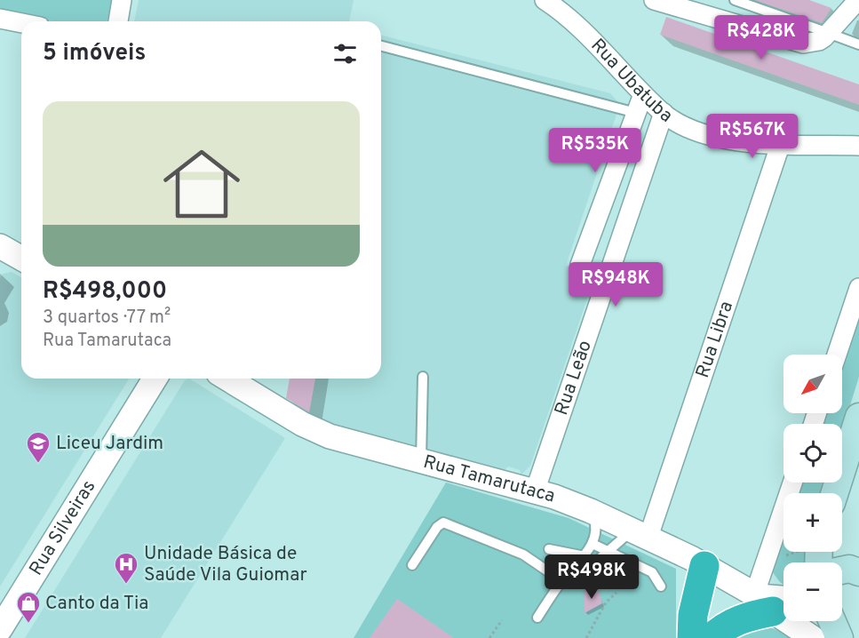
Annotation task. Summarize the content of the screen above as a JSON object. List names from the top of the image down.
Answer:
{
  "streets": {
    "street": [
      "Rua Ubatuba",
      "Rua Libra",
      "Rua Leão",
      "Rua Tamarutaca",
      "Rua Silveiras"
    ]
  },
  "crossings": [
    ["Rua Ubatuba", "Rua Libra"],
    ["Rua Ubatuba", "Rua Leão"],
    ["Rua Libra", "Rua Tamarutaca"],
    ["Rua Leão", "Rua Tamarutaca"]
  ],
  "places": {
    "school or university": ["Liceu Jardim"],
    "hospital": ["Unidade Básica de Saúde Vila Guiomar"],
    "shop": ["Canto da Tia"]
  },
  "north": "bottom left",
  "page": {
    "price": [
      "R$428K",
      "R$567K",
      "R$535K",
      "R$948K",
      "R$498K"
    ],
    "heading": "5 imóveis",
    "list": [
      {
        "name": "R$498,000",
        "note": "3 quartos · 77 m² · Rua Tamarutaca"
      }
    ],
    "map_buttons": ["+", "−"]
  }
}
